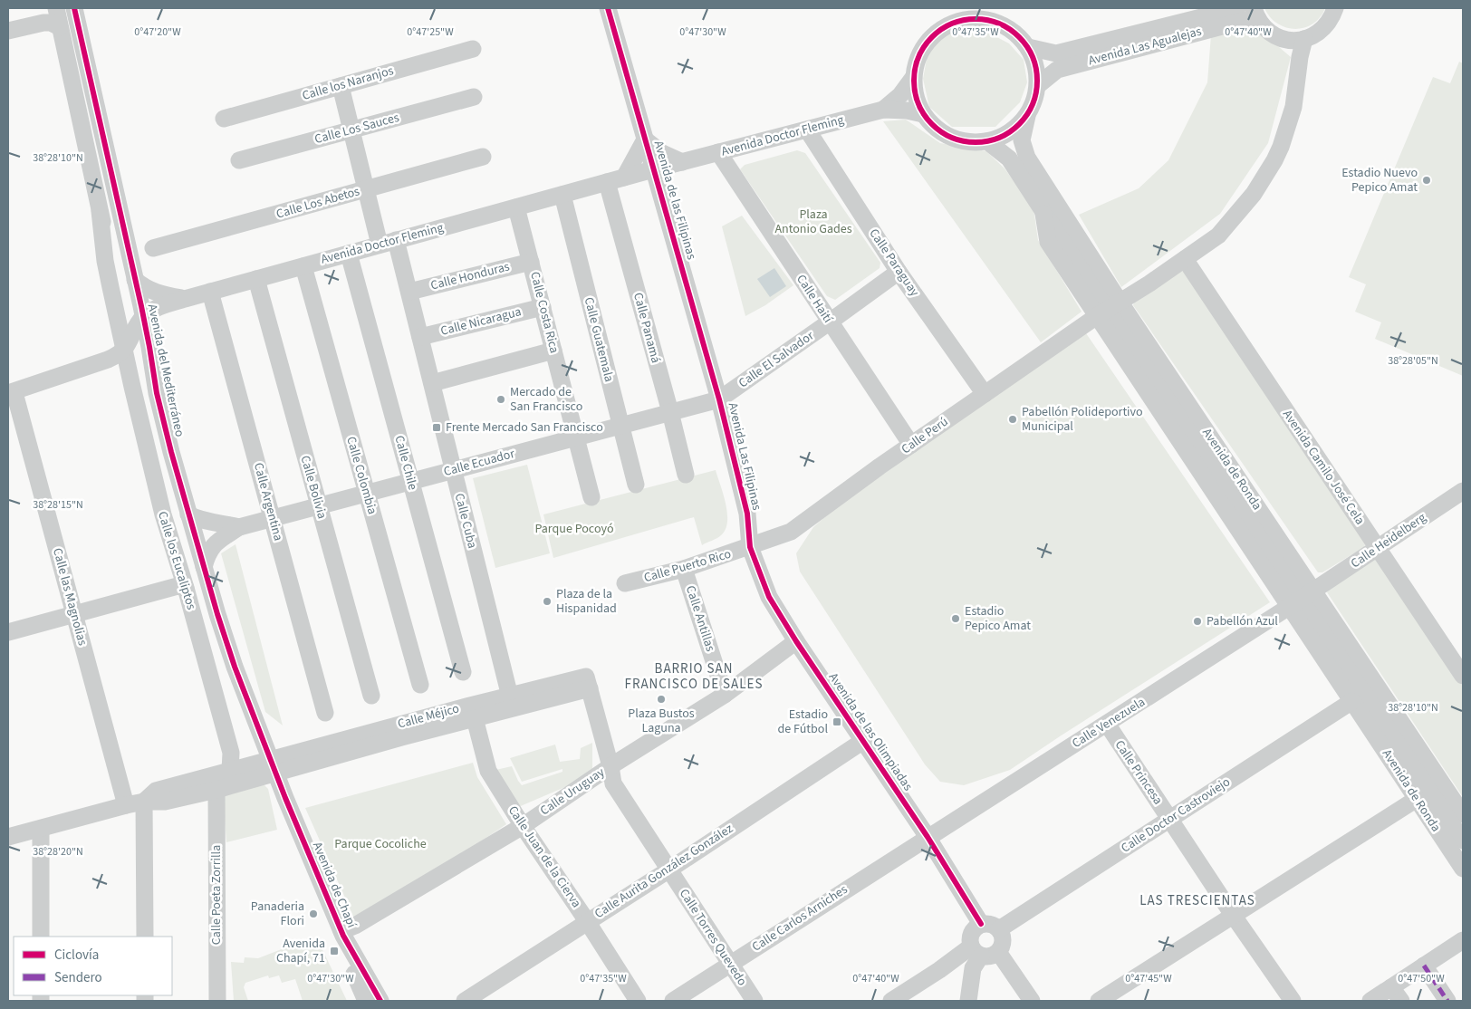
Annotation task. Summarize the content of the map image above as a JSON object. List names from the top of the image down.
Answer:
{
  "streets": {
    "street": [
      "Avenida Las Agualejas",
      "Calle los Naranjos",
      "Calle Los Sauces",
      "Avenida Doctor Fleming",
      "Avenida de las Filipinas",
      "Calle Los Abetos",
      "Calle Paraguay",
      "Calle Honduras",
      "Calle Haití",
      "Calle Costa Rica",
      "Calle Nicaragua",
      "Calle Panamá",
      "Calle Guatemala",
      "Calle El Salvador",
      "Avenida del Mediterráneo",
      "Calle Perú",
      "Avenida Las Filipinas",
      "Calle Chile",
      "Calle Ecuador",
      "Avenida Camilo José Cela",
      "Avenida de Ronda",
      "Calle Colombia",
      "Calle Bolivia",
      "Calle Argentina",
      "Calle Cuba",
      "Calle Heidelberg",
      "Calle los Eucaliptos",
      "Calle Puerto Rico",
      "Calle las Magnolias",
      "Calle Antillas",
      "Calle Méjico",
      "Calle Venezuela",
      "Avenida de las Olimpiadas",
      "Calle Princesa",
      "Calle Uruguay",
      "Calle Doctor Castroviejo",
      "Calle Juan de la Cierva",
      "Calle Aurita González González",
      "Avenida de Chapí",
      "Calle Poeta Zorrilla",
      "Calle Carlos Arniches",
      "Calle Torres Quevedo"
    ]
  },
  "crossings": [
    ["Avenida Las Agualejas", "Avenida Doctor Fleming"],
    ["Avenida Las Agualejas", "Avenida de Ronda"],
    ["Calle los Naranjos", "Calle Cuba"],
    ["Calle Los Sauces", "Calle Cuba"],
    ["Avenida Doctor Fleming", "Avenida de las Filipinas"],
    ["Avenida Doctor Fleming", "Calle Paraguay"],
    ["Avenida Doctor Fleming", "Calle Haití"],
    ["Avenida Doctor Fleming", "Calle Costa Rica"],
    ["Avenida Doctor Fleming", "Calle Panamá"],
    ["Avenida Doctor Fleming", "Calle Guatemala"],
    ["Avenida Doctor Fleming", "Avenida del Mediterráneo"],
    ["Avenida Doctor Fleming", "Calle Chile"],
    ["Avenida Doctor Fleming", "Avenida de Ronda"],
    ["Avenida Doctor Fleming", "Calle Colombia"],
    ["Avenida Doctor Fleming", "Calle Bolivia"],
    ["Avenida Doctor Fleming", "Calle Argentina"],
    ["Avenida Doctor Fleming", "Calle Cuba"],
    ["Avenida de las Filipinas", "Calle El Salvador"],
    ["Avenida de las Filipinas", "Avenida Las Filipinas"],
    ["Avenida de las Filipinas", "Calle Ecuador"],
    ["Calle Los Abetos", "Calle Cuba"],
    ["Calle Paraguay", "Calle El Salvador"],
    ["Calle Paraguay", "Calle Perú"],
    ["Calle Honduras", "Calle Costa Rica"],
    ["Calle Honduras", "Calle Cuba"],
    ["Calle Haití", "Calle El Salvador"],
    ["Calle Haití", "Calle Perú"],
    ["Calle Costa Rica", "Calle Nicaragua"],
    ["Calle Costa Rica", "Calle Ecuador"],
    ["Calle Nicaragua", "Calle Cuba"],
    ["Calle Panamá", "Calle Ecuador"],
    ["Calle Guatemala", "Calle Ecuador"],
    ["Calle El Salvador", "Avenida Las Filipinas"],
    ["Calle El Salvador", "Calle Ecuador"],
    ["Avenida del Mediterráneo", "Calle Ecuador"],
    ["Avenida del Mediterráneo", "Calle los Eucaliptos"],
    ["Avenida del Mediterráneo", "Avenida de Chapí"],
    ["Calle Perú", "Avenida Las Filipinas"],
    ["Calle Perú", "Avenida Camilo José Cela"],
    ["Calle Perú", "Avenida de Ronda"],
    ["Calle Perú", "Calle Puerto Rico"],
    ["Calle Perú", "Avenida de las Olimpiadas"],
    ["Avenida Las Filipinas", "Calle Ecuador"],
    ["Avenida Las Filipinas", "Calle Puerto Rico"],
    ["Avenida Las Filipinas", "Avenida de las Olimpiadas"],
    ["Calle Chile", "Calle Ecuador"],
    ["Calle Ecuador", "Calle Colombia"],
    ["Calle Ecuador", "Calle Bolivia"],
    ["Calle Ecuador", "Calle Argentina"],
    ["Calle Ecuador", "Calle Cuba"],
    ["Avenida Camilo José Cela", "Calle Heidelberg"],
    ["Avenida de Ronda", "Calle Heidelberg"],
    ["Avenida de Ronda", "Calle Venezuela"],
    ["Avenida de Ronda", "Calle Doctor Castroviejo"],
    ["Calle Cuba", "Calle Méjico"],
    ["Calle Heidelberg", "Calle Venezuela"],
    ["Calle Puerto Rico", "Calle Antillas"],
    ["Calle Puerto Rico", "Avenida de las Olimpiadas"],
    ["Calle Antillas", "Calle Uruguay"],
    ["Calle Méjico", "Calle Juan de la Cierva"],
    ["Calle Méjico", "Avenida de Chapí"],
    ["Calle Méjico", "Calle Torres Quevedo"],
    ["Calle Venezuela", "Avenida de las Olimpiadas"],
    ["Calle Venezuela", "Calle Princesa"],
    ["Calle Venezuela", "Calle Carlos Arniches"],
    ["Avenida de las Olimpiadas", "Calle Uruguay"],
    ["Avenida de las Olimpiadas", "Calle Doctor Castroviejo"],
    ["Avenida de las Olimpiadas", "Calle Aurita González González"],
    ["Avenida de las Olimpiadas", "Calle Carlos Arniches"],
    ["Calle Princesa", "Calle Doctor Castroviejo"],
    ["Calle Uruguay", "Calle Juan de la Cierva"],
    ["Calle Uruguay", "Avenida de Chapí"],
    ["Calle Uruguay", "Calle Torres Quevedo"],
    ["Calle Juan de la Cierva", "Calle Aurita González González"],
    ["Calle Aurita González González", "Calle Torres Quevedo"],
    ["Calle Carlos Arniches", "Calle Torres Quevedo"]
  ],
  "districts": ["BARRIO SAN FRANCISCO DE SALES", "LAS TRESCIENTAS"],
  "parks": ["Plaza Antonio Gades", "Parque Pocoyó", "Parque Cocoliche"],
  "places": {
    "other": [
      "Estadio Nuevo Pepico Amat",
      "Mercado de San Francisco",
      "Pabellón Polideportivo Municipal",
      "Plaza de la Hispanidad",
      "Estadio Pepico Amat",
      "Pabellón Azul",
      "Plaza Bustos Laguna",
      "Panaderia Flori"
    ],
    "transit": ["Frente Mercado San Francisco", "Estadio de Fútbol", "Avenida Chapí, 71"]
  },
  "legend": ["Ciclovía", "Sendero"],
  "coordinates": [
    "0°47'20\"W",
    "0°47'25\"W",
    "0°47'30\"W",
    "0°47'35\"W",
    "0°47'40\"W",
    "38°28'10\"N",
    "38°28'05\"N",
    "38°28'15\"N",
    "38°28'20\"N",
    "0°47'45\"W",
    "0°47'50\"W"
  ]
}
